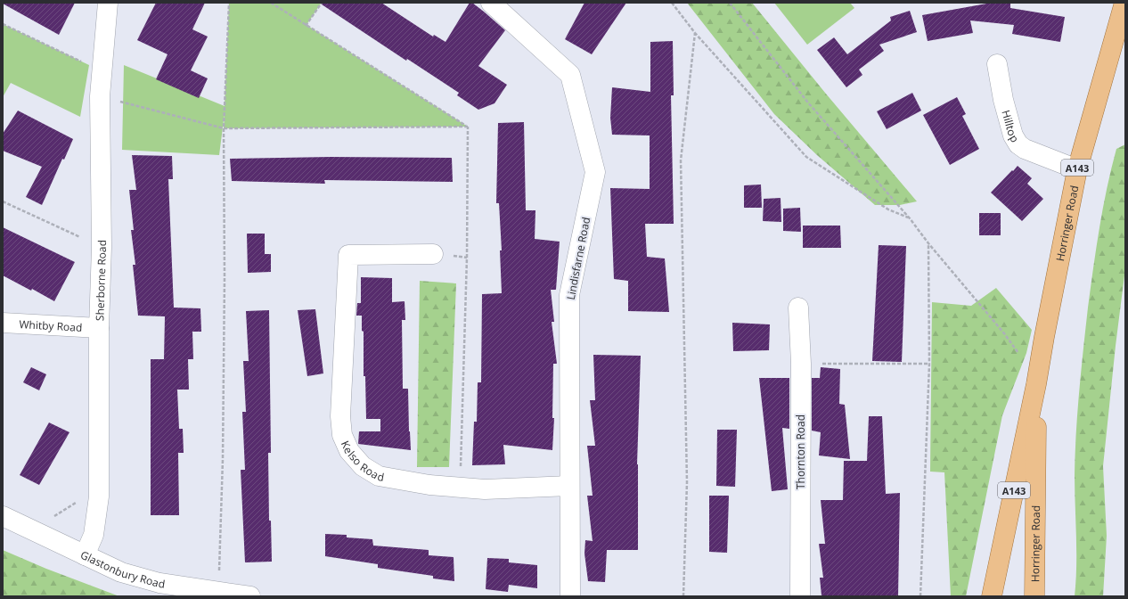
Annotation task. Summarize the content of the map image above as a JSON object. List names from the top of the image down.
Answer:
{
  "streets": {
    "main road": ["A143", "Horringer Road"],
    "street": [
      "Hilltop",
      "Lindisfarne Road",
      "Sherborne Road",
      "Whitby Road",
      "Thornton Road",
      "Kelso Road",
      "Glastonbury Road"
    ]
  },
  "crossings": [
    ["Hilltop", "Horringer Road"],
    ["Lindisfarne Road", "Kelso Road"],
    ["Sherborne Road", "Whitby Road"],
    ["Sherborne Road", "Glastonbury Road"]
  ]
}
